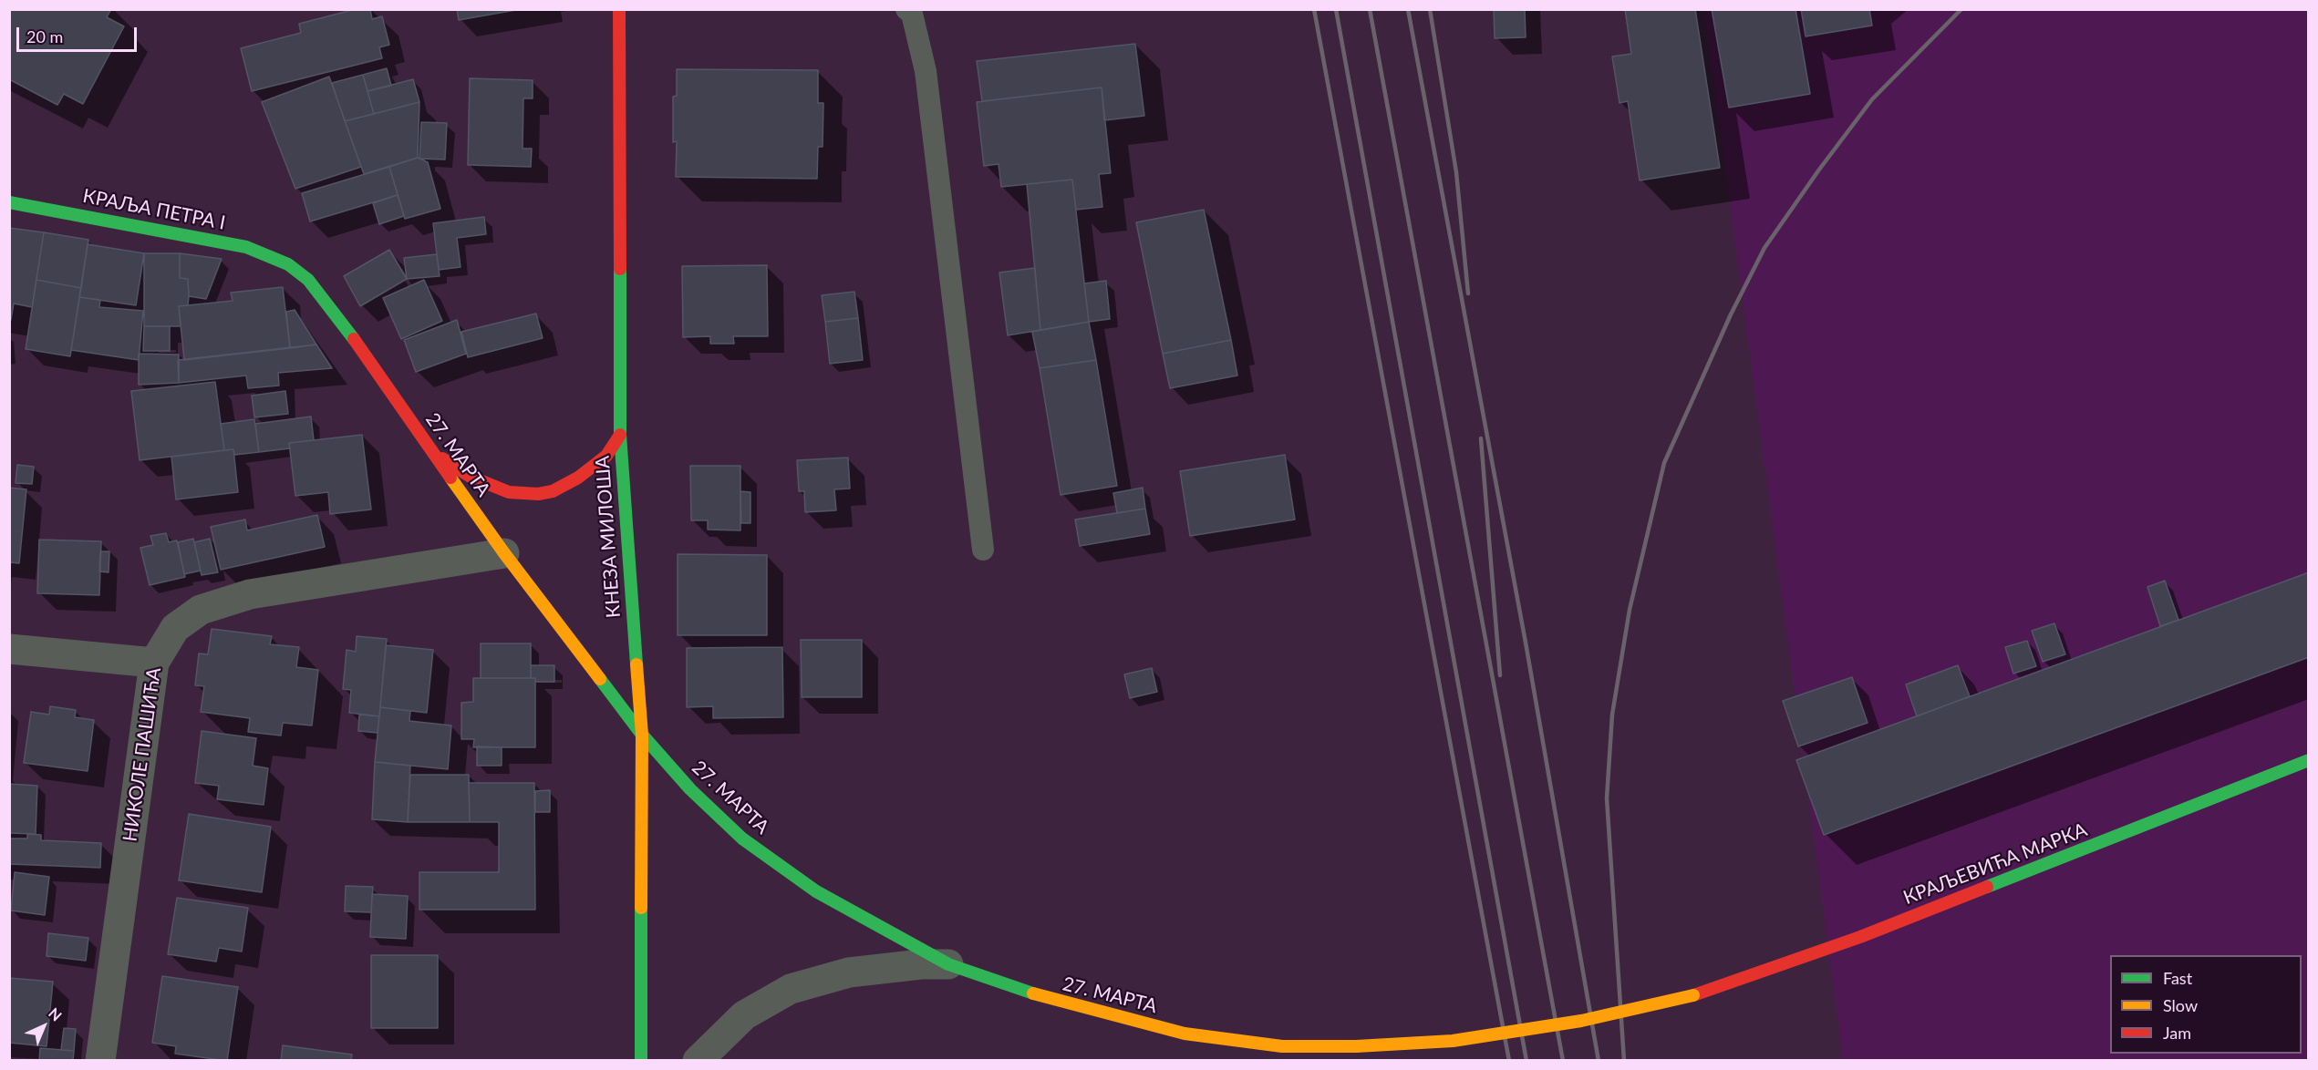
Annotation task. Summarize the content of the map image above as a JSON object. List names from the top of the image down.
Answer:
{
  "streets": {
    "street": [
      "КРАЉА ПЕТРА I",
      "27. МАРТА",
      "КНЕЗА МИЛОША",
      "НИКОЛЕ ПАШИЋА",
      "КРАЉЕВИЋА МАРКА"
    ]
  },
  "crossings": [
    ["КРАЉА ПЕТРА I", "27. МАРТА"],
    ["27. МАРТА", "КНЕЗА МИЛОША"],
    ["27. МАРТА", "НИКОЛЕ ПАШИЋА"],
    ["27. МАРТА", "КРАЉЕВИЋА МАРКА"]
  ],
  "legend": ["Fast", "Slow", "Jam"],
  "scale_bar": "20 m",
  "north": "top right"
}
